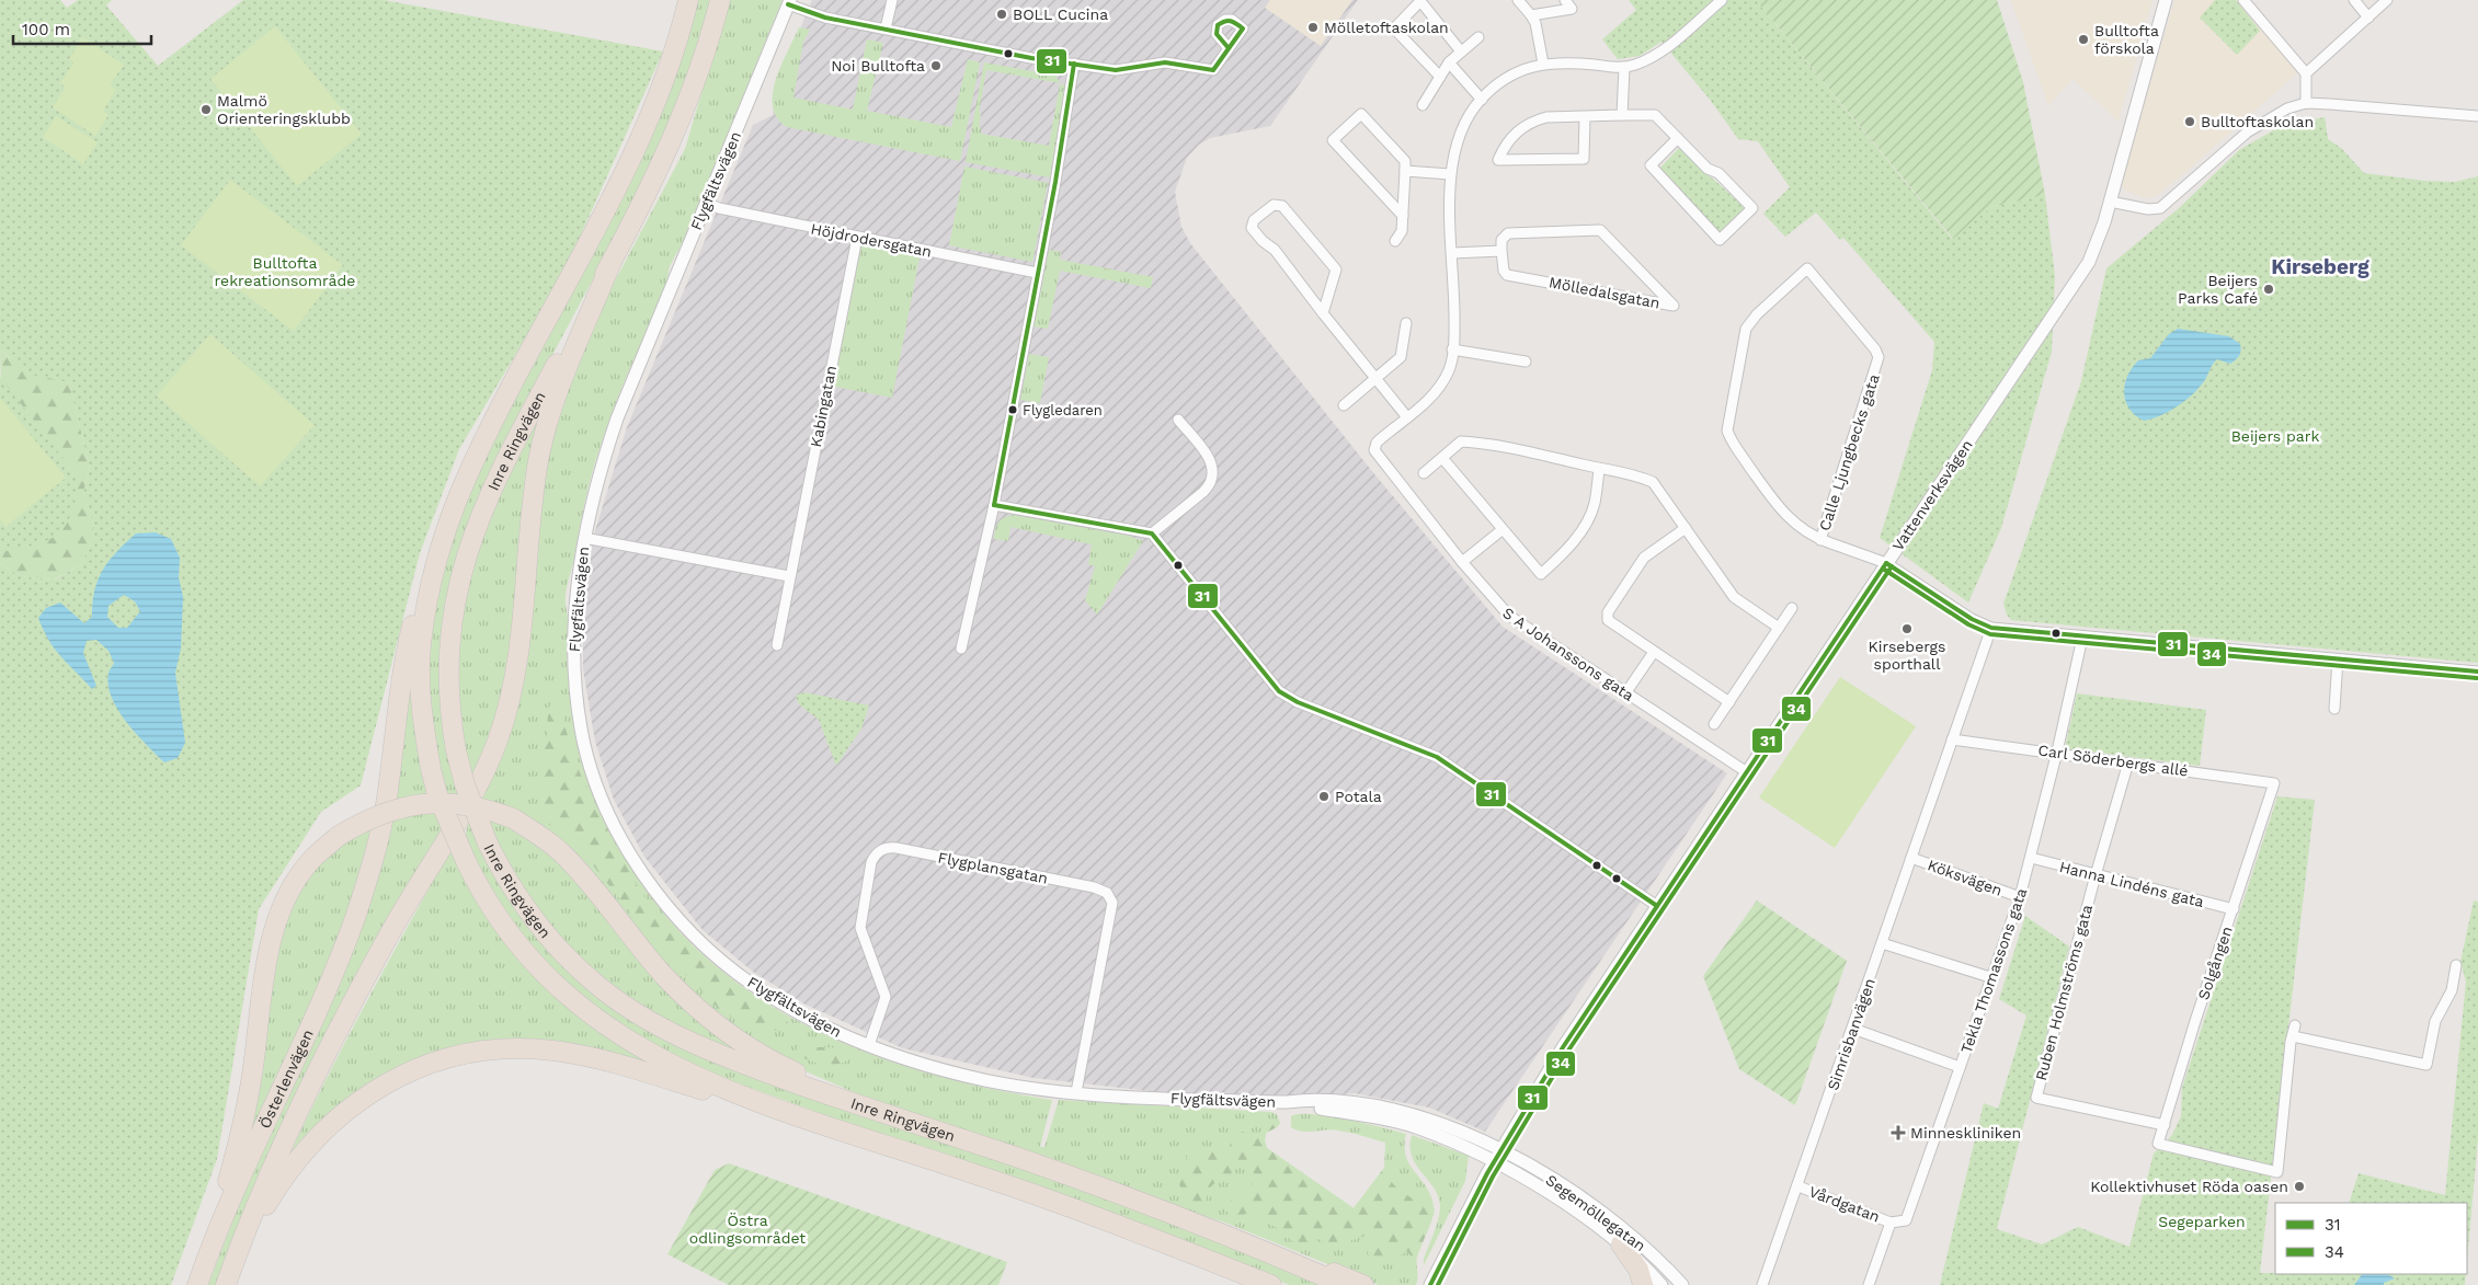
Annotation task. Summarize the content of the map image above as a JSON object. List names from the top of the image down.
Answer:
{
  "streets": {
    "highway": ["Inre Ringvägen", "Österlenvägen"],
    "street": [
      "Flygfältsvägen",
      "Höjdrodersgatan",
      "Mölledalsgatan",
      "Kabingatan",
      "Calle Ljungbecks gata",
      "Vattenverksvägen",
      "S A Johanssons gata",
      "Carl Söderbergs allé",
      "Flygplansgatan",
      "Köksvägen",
      "Hanna Lindéns gata",
      "Solgången",
      "Tekla Thomassons gata",
      "Ruben Holmströms gata",
      "Simrisbanvägen",
      "Vårdgatan",
      "Segemöllegatan"
    ]
  },
  "crossings": [
    ["Flygfältsvägen", "Höjdrodersgatan"],
    ["Flygfältsvägen", "Vattenverksvägen"],
    ["Flygfältsvägen", "Flygplansgatan"],
    ["Flygfältsvägen", "Segemöllegatan"],
    ["Höjdrodersgatan", "Kabingatan"],
    ["Inre Ringvägen", "Österlenvägen"],
    ["Calle Ljungbecks gata", "Vattenverksvägen"],
    ["Calle Ljungbecks gata", "Tekla Thomassons gata"],
    ["Calle Ljungbecks gata", "Simrisbanvägen"],
    ["Vattenverksvägen", "S A Johanssons gata"],
    ["Vattenverksvägen", "Segemöllegatan"],
    ["Carl Söderbergs allé", "Solgången"],
    ["Carl Söderbergs allé", "Tekla Thomassons gata"],
    ["Carl Söderbergs allé", "Ruben Holmströms gata"],
    ["Carl Söderbergs allé", "Simrisbanvägen"],
    ["Köksvägen", "Tekla Thomassons gata"],
    ["Köksvägen", "Simrisbanvägen"],
    ["Hanna Lindéns gata", "Solgången"],
    ["Hanna Lindéns gata", "Tekla Thomassons gata"],
    ["Hanna Lindéns gata", "Ruben Holmströms gata"],
    ["Solgången", "Ruben Holmströms gata"],
    ["Tekla Thomassons gata", "Vårdgatan"],
    ["Simrisbanvägen", "Vårdgatan"]
  ],
  "districts": ["Kirseberg"],
  "parks": [
    "Bulltofta rekreationsområde",
    "Beijers park",
    "Östra odlingsområdet",
    "Segeparken"
  ],
  "places": {
    "other": [
      "BOLL Cucina",
      "Mölletoftaskolan",
      "Bulltofta förskola",
      "Noi Bulltofta",
      "Malmö Orienteringsklubb",
      "Bulltoftaskolan",
      "Beijers Parks Café",
      "Flygledaren",
      "Kirsebergs sporthall",
      "Potala",
      "Kollektivhuset Röda oasen"
    ],
    "health": ["Minneskliniken"]
  },
  "lines": ["transit line 31", "transit line 34"],
  "legend": ["31", "34"],
  "scale_bar": "100 m"
}
